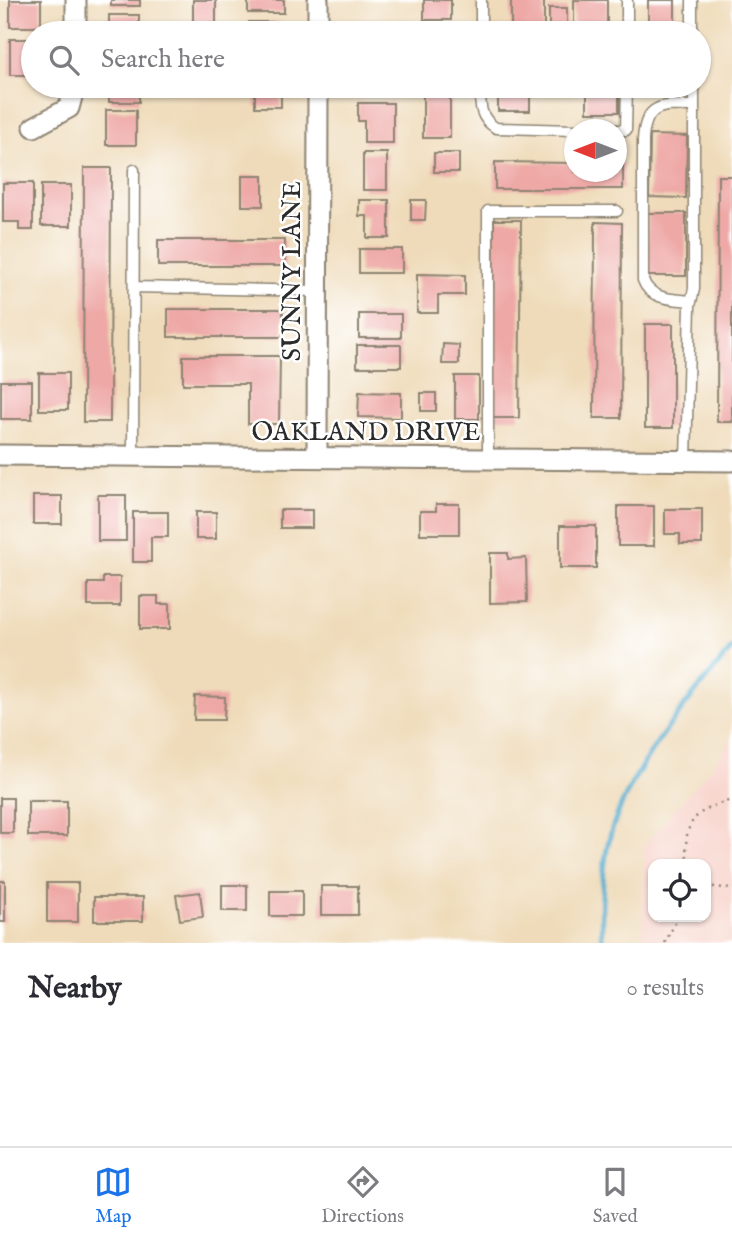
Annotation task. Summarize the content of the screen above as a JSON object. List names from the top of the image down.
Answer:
{
  "streets": {
    "street": ["SUNNY LANE", "OAKLAND DRIVE"]
  },
  "crossings": [
    ["SUNNY LANE", "OAKLAND DRIVE"]
  ],
  "north": "left",
  "page": {
    "search": "Search here",
    "heading": ["Nearby", "0 results"],
    "nav": ["Map", "Directions", "Saved"]
  }
}
